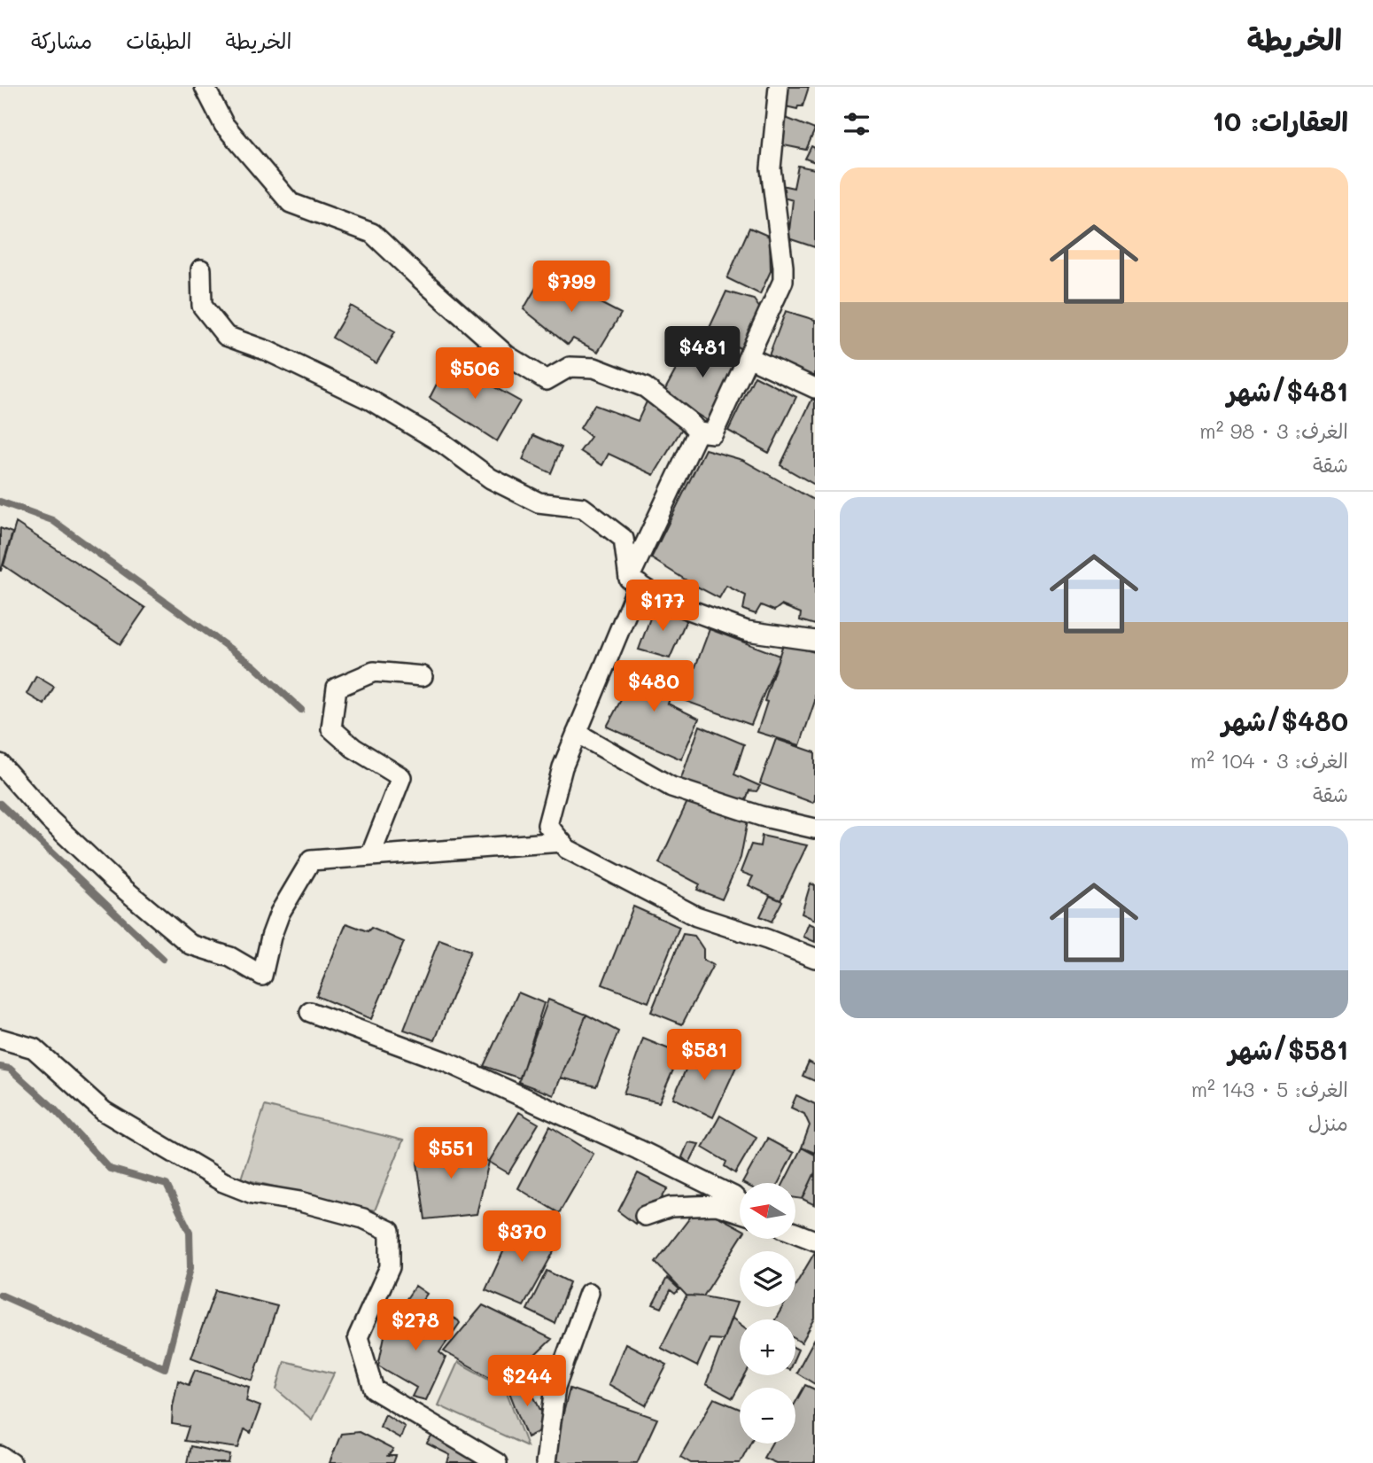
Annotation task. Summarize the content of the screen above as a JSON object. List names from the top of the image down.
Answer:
{
  "north": "left",
  "page": {
    "header": "الخريطة",
    "nav": ["الخريطة", "الطبقات", "مشاركة"],
    "heading": "العقارات: 10",
    "list": [
      {
        "name": "$481/شهر",
        "note": "الغرف: 3 · 98 m² · شقة"
      },
      {
        "name": "$480/شهر",
        "note": "الغرف: 3 · 104 m² · شقة"
      },
      {
        "name": "$581/شهر",
        "note": "الغرف: 5 · 143 m² · منزل"
      }
    ],
    "price": [
      "$799",
      "$481",
      "$506",
      "$177",
      "$480",
      "$581",
      "$551",
      "$370",
      "$278",
      "$244"
    ],
    "map_buttons": ["+", "−"]
  }
}
